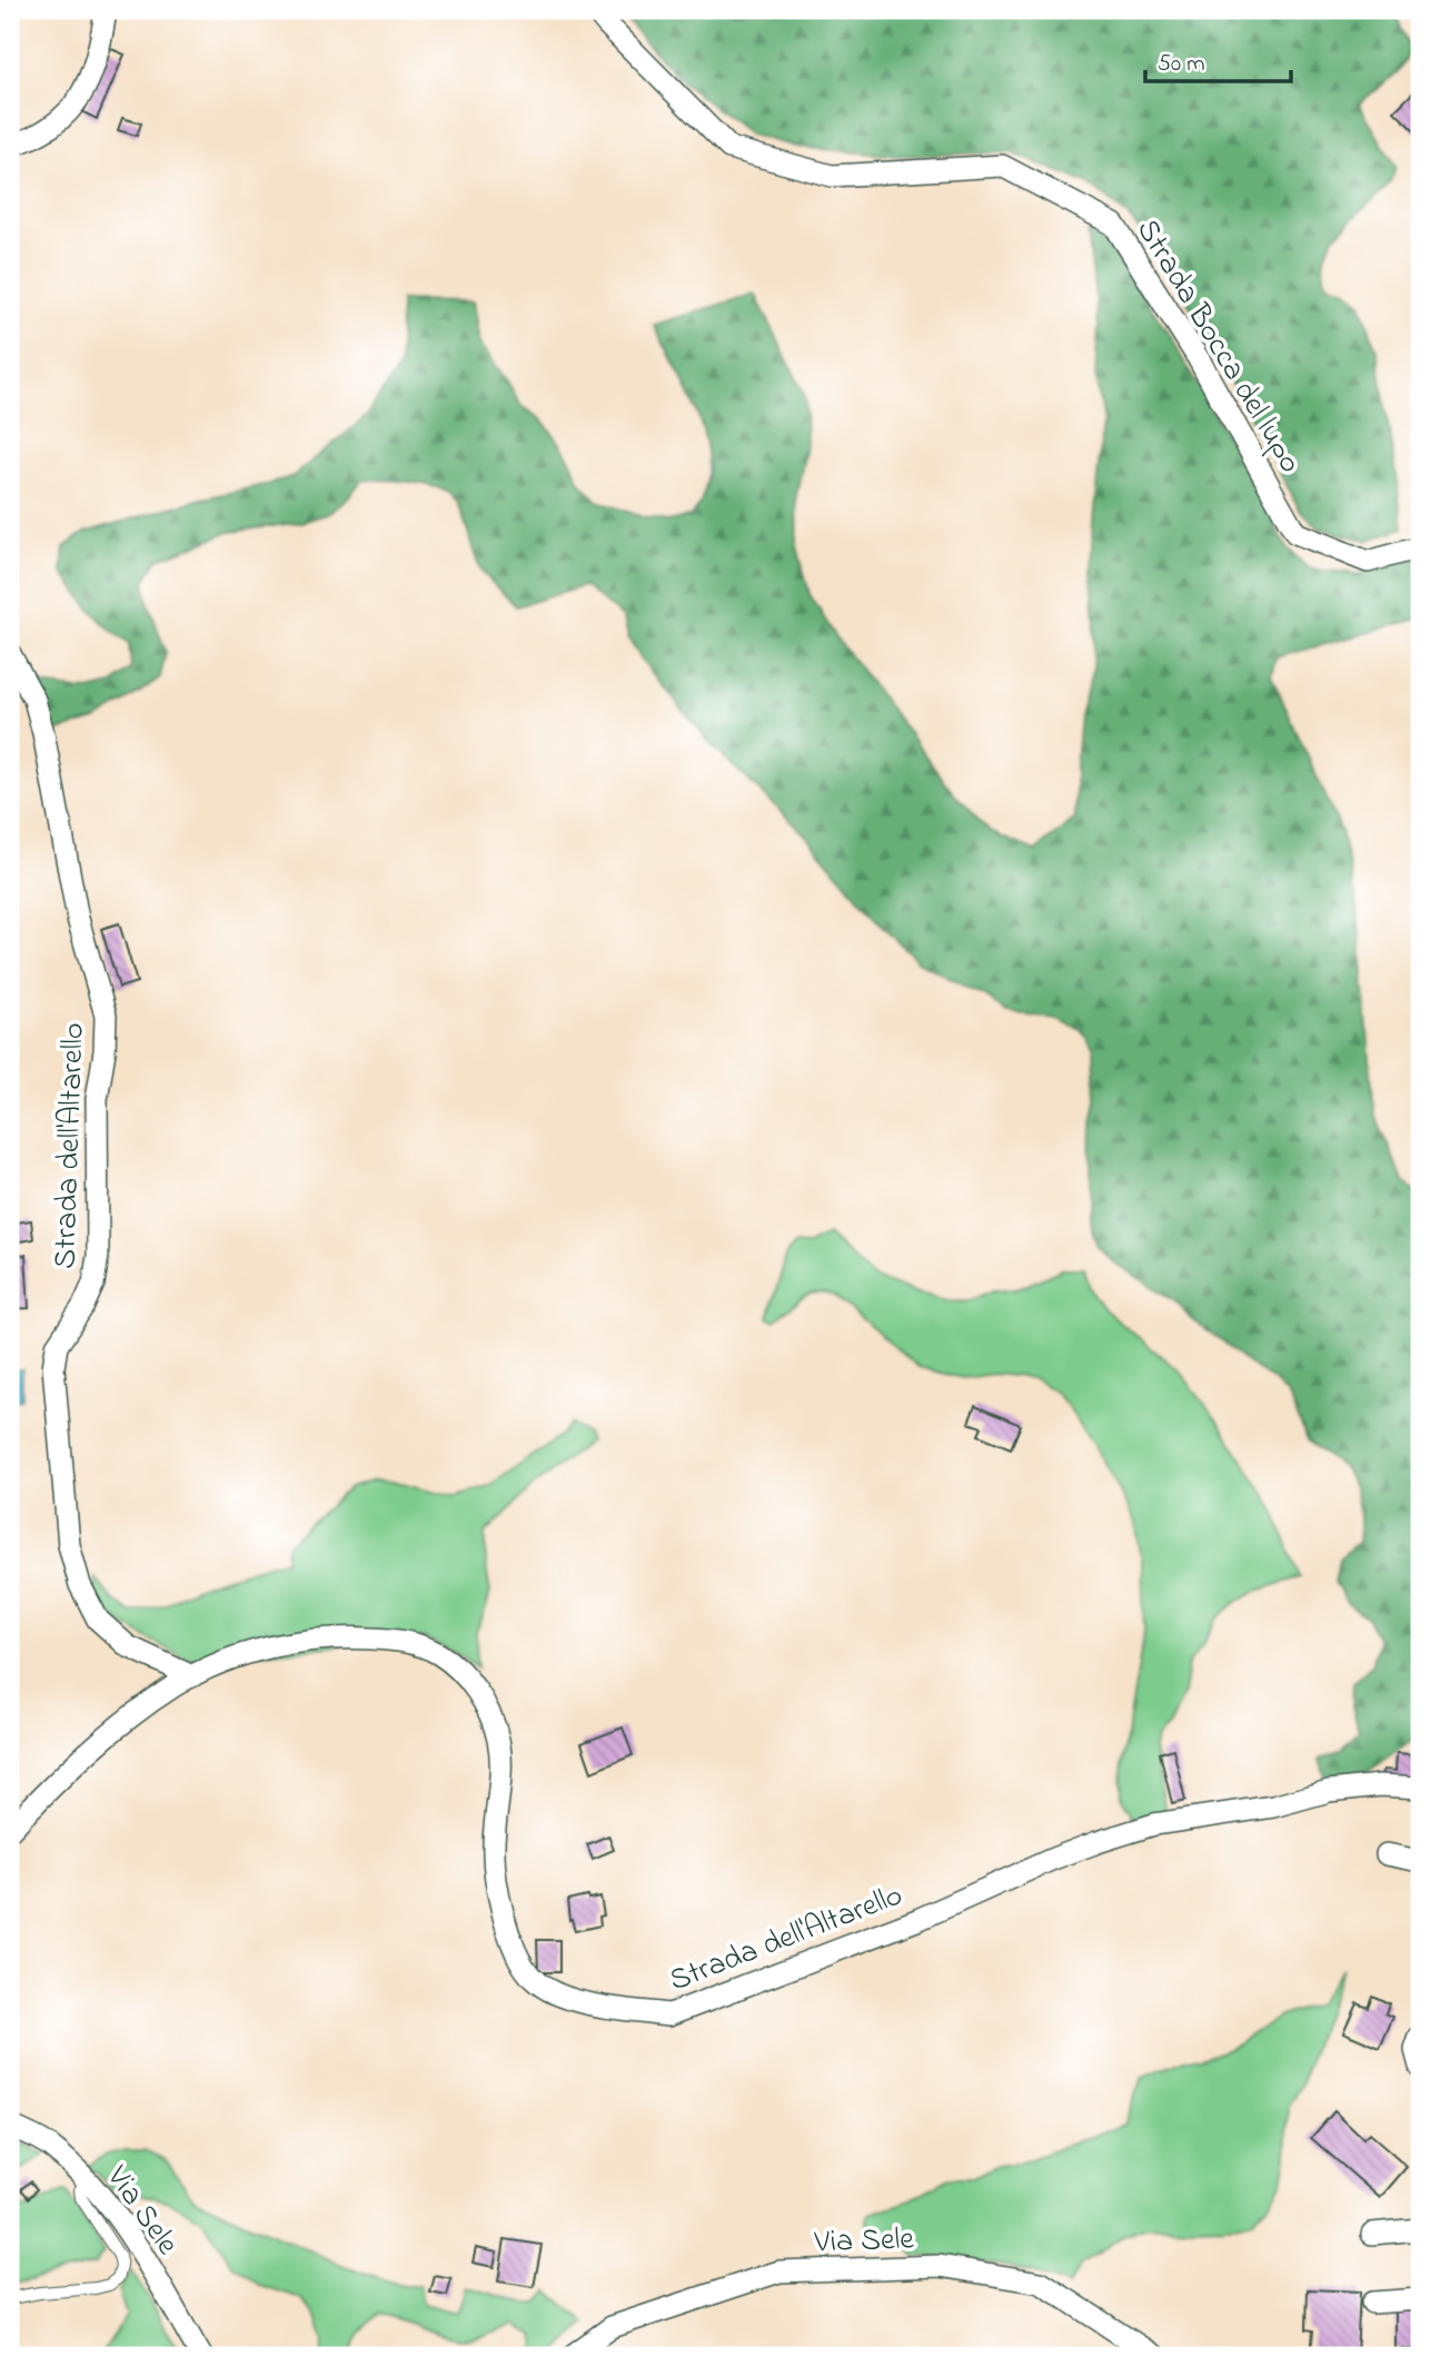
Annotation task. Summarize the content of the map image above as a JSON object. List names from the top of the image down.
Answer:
{
  "streets": {
    "street": ["Strada Bocca del lupo", "Strada dell'Altarello", "Via Sele"]
  },
  "scale_bar": "50 m"
}
